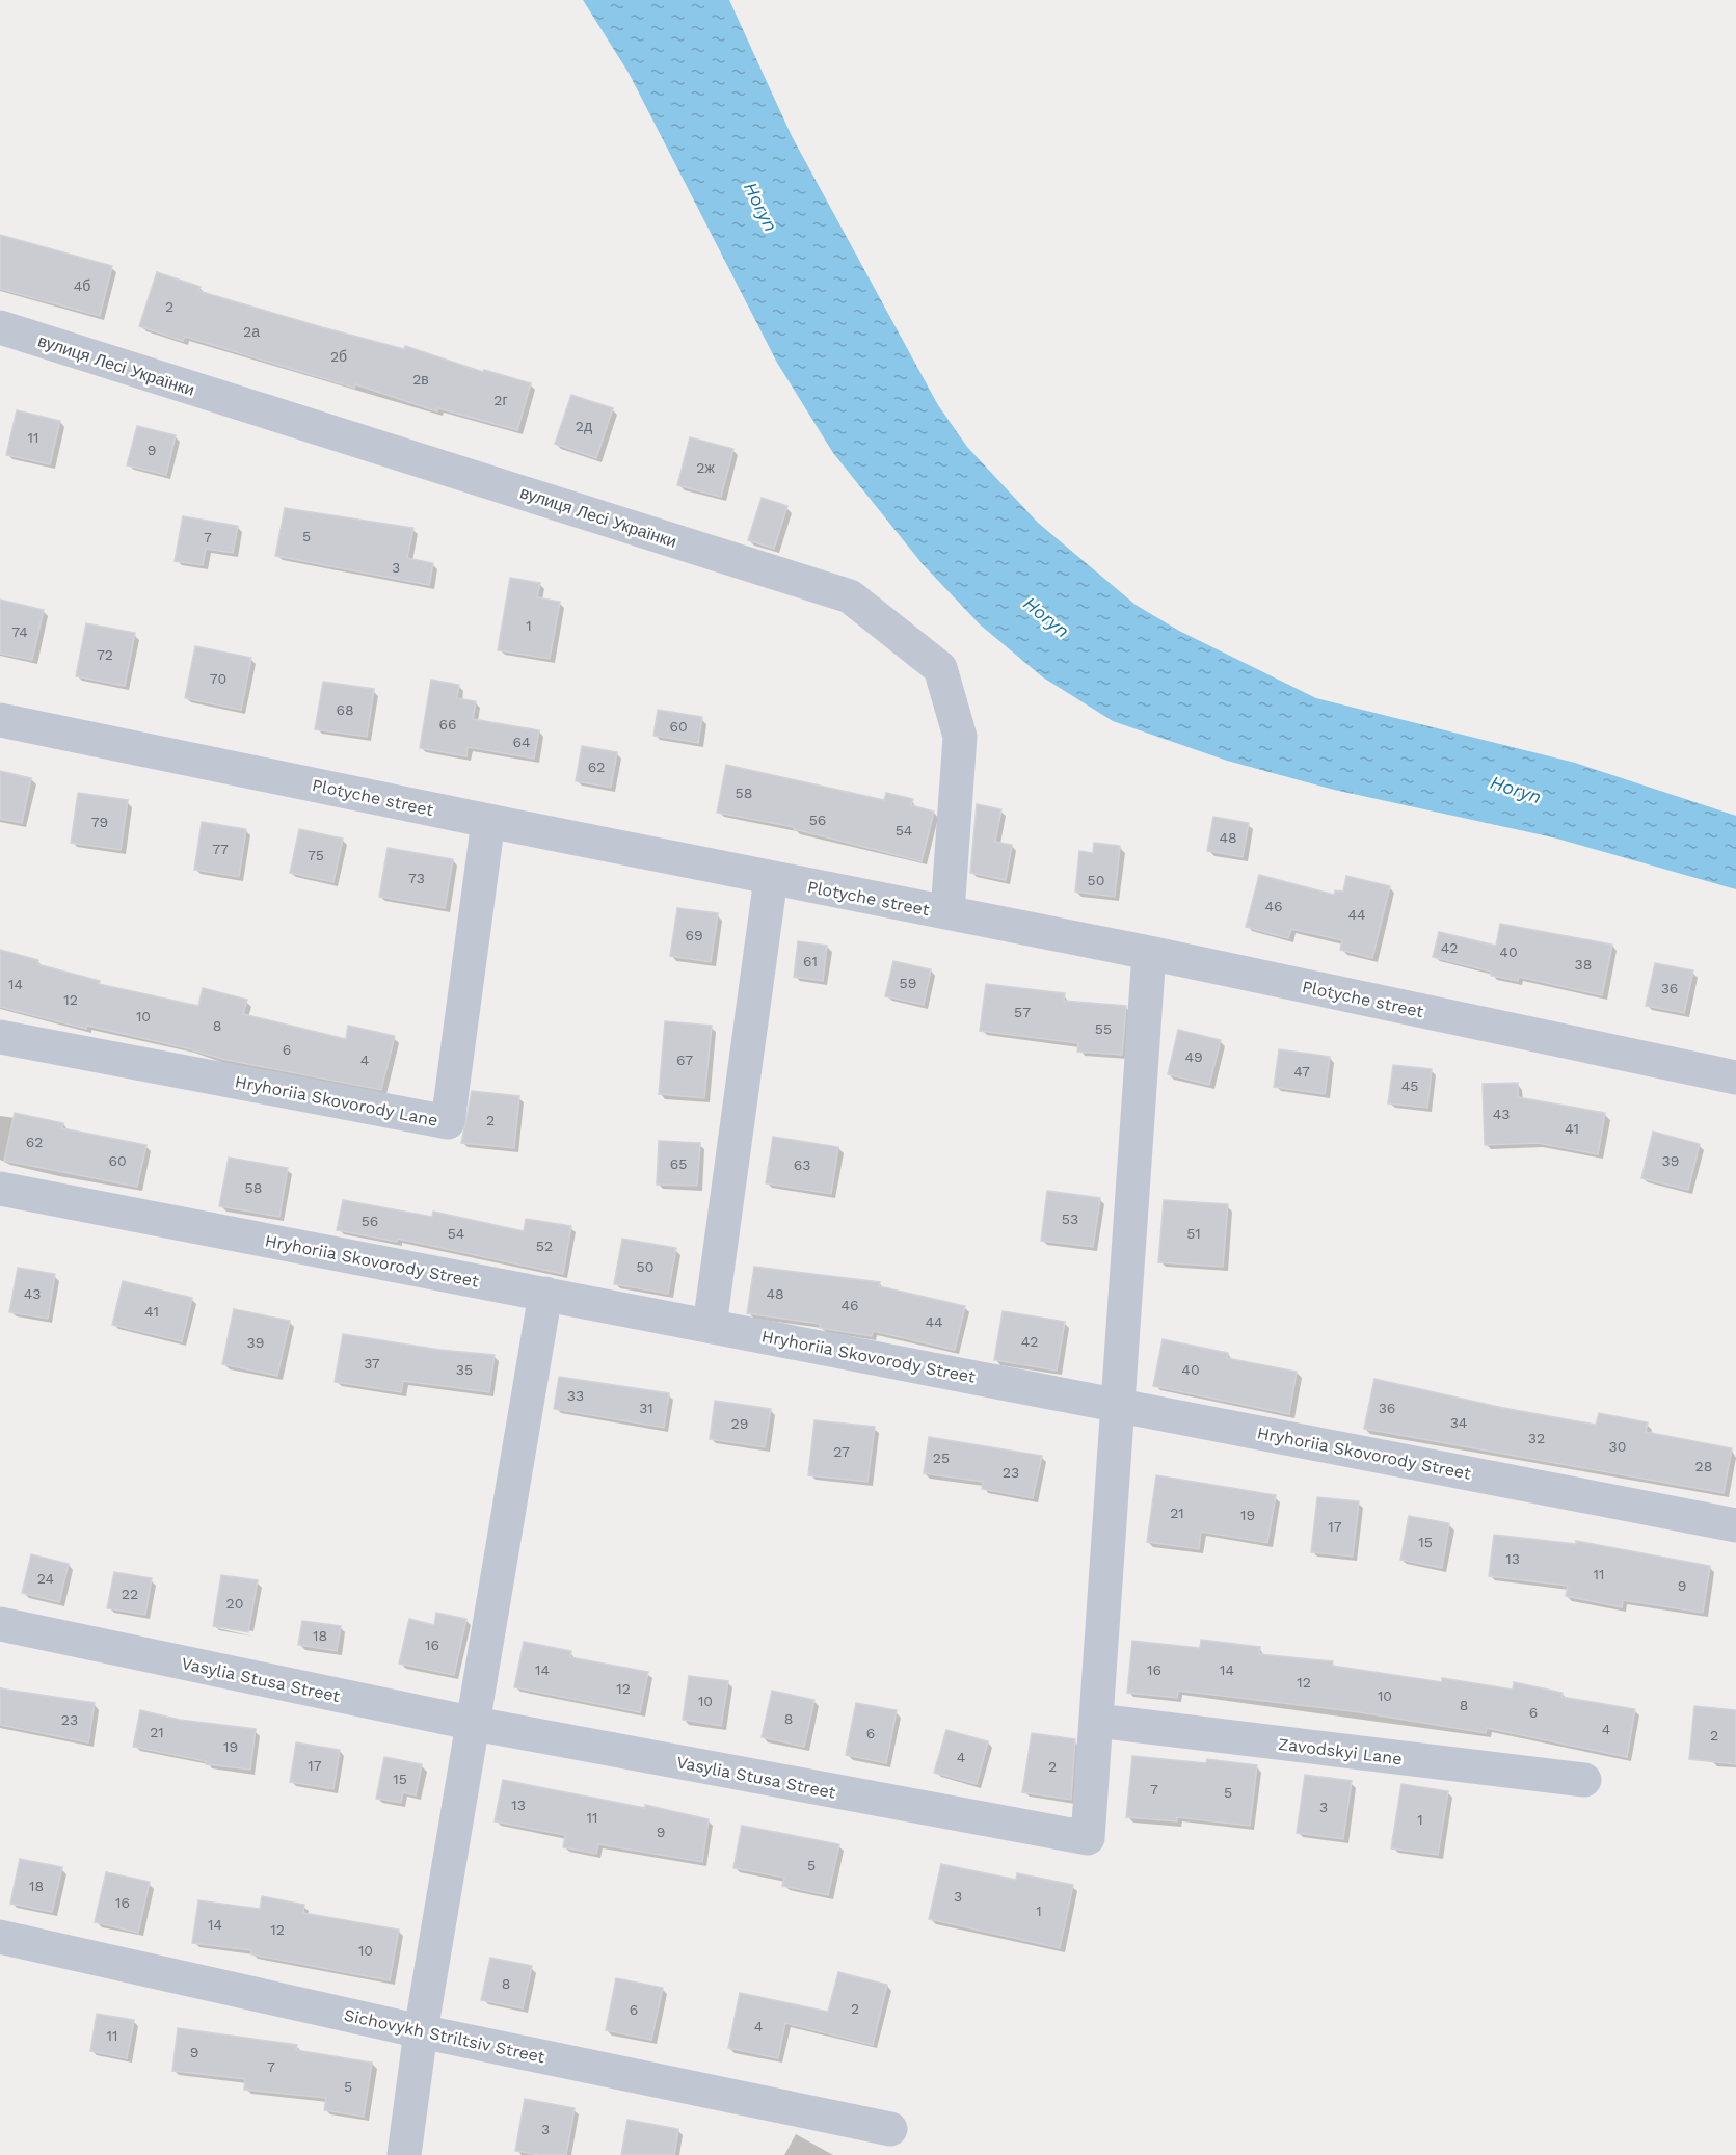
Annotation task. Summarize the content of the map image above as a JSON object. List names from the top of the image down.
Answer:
{
  "streets": {
    "street": [
      "вулиця Лесі Українки",
      "Plotyche street",
      "Hryhoriia Skovorody Lane",
      "Hryhoriia Skovorody Street",
      "Vasylia Stusa Street",
      "Zavodskyi Lane",
      "Sichovykh Striltsiv Street"
    ]
  },
  "crossings": [
    ["вулиця Лесі Українки", "Plotyche street"],
    ["Plotyche street", "Hryhoriia Skovorody Lane"],
    ["Plotyche street", "Vasylia Stusa Street"],
    ["Hryhoriia Skovorody Street", "Vasylia Stusa Street"],
    ["Vasylia Stusa Street", "Zavodskyi Lane"]
  ],
  "water": ["Horyn"],
  "house_numbers": [
    "4б",
    "2",
    "2а",
    "2б",
    "2в",
    "2г",
    "2д",
    "11",
    "9",
    "2ж",
    "5",
    "7",
    "3",
    "1",
    "74",
    "72",
    "70",
    "68",
    "66",
    "60",
    "64",
    "62",
    "58",
    "56",
    "79",
    "54",
    "48",
    "77",
    "75",
    "73",
    "50",
    "46",
    "44",
    "69",
    "42",
    "40",
    "61",
    "38",
    "59",
    "14",
    "36",
    "12",
    "57",
    "10",
    "8",
    "55",
    "6",
    "49",
    "4",
    "67",
    "47",
    "45",
    "43",
    "2",
    "41",
    "62",
    "60",
    "39",
    "65",
    "63",
    "58",
    "53",
    "56",
    "54",
    "51",
    "52",
    "50",
    "43",
    "48",
    "46",
    "41",
    "44",
    "42",
    "39",
    "37",
    "35",
    "40",
    "33",
    "31",
    "36",
    "34",
    "29",
    "32",
    "30",
    "27",
    "25",
    "28",
    "23",
    "21",
    "19",
    "17",
    "15",
    "13",
    "11",
    "24",
    "9",
    "22",
    "20",
    "18",
    "16",
    "14",
    "16",
    "14",
    "12",
    "12",
    "10",
    "10",
    "8",
    "6",
    "8",
    "23",
    "4",
    "21",
    "6",
    "2",
    "19",
    "4",
    "17",
    "2",
    "15",
    "7",
    "5",
    "13",
    "3",
    "11",
    "1",
    "9",
    "5",
    "18",
    "3",
    "16",
    "1",
    "14",
    "12",
    "10",
    "8",
    "2",
    "6",
    "4",
    "11",
    "9",
    "7",
    "5",
    "3"
  ]
}
